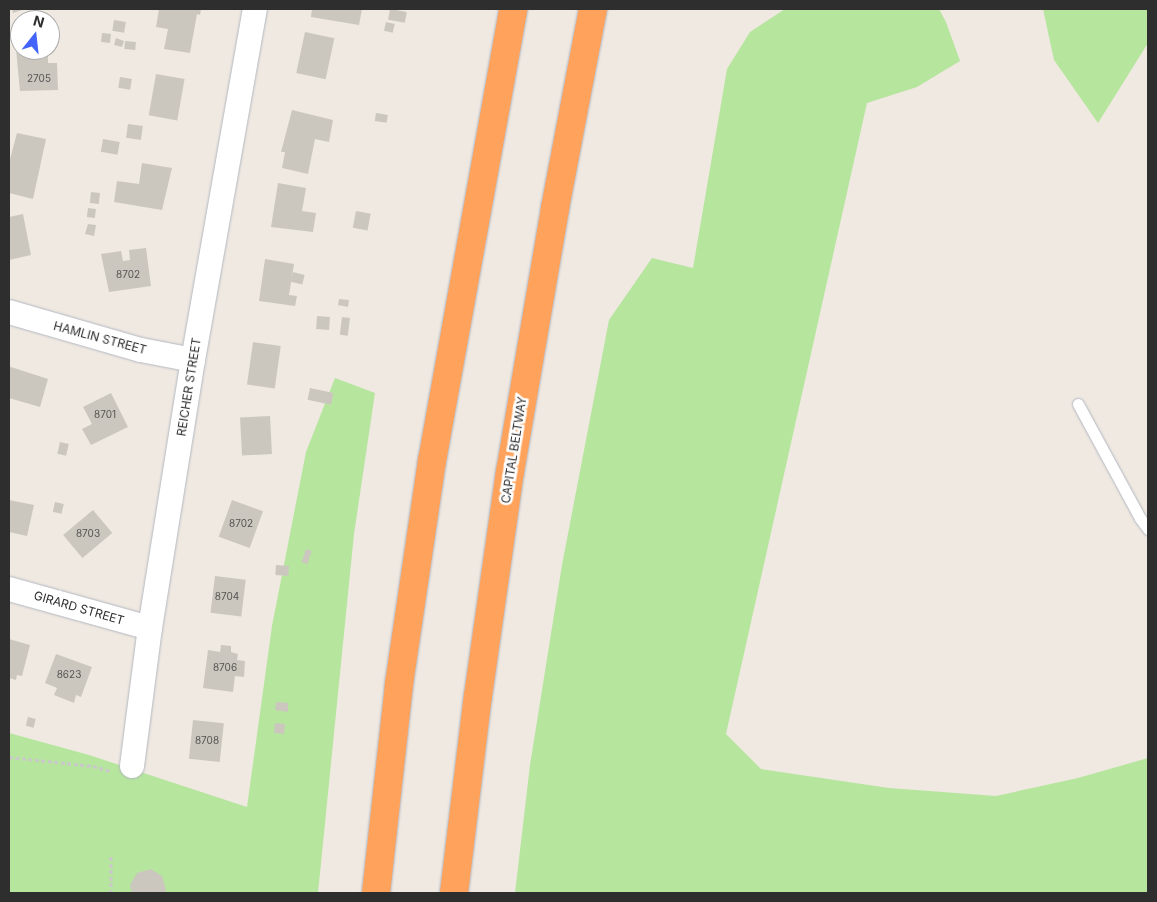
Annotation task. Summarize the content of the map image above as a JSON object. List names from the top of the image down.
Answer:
{
  "streets": {
    "highway": ["CAPITAL BELTWAY"],
    "street": ["HAMLIN STREET", "REICHER STREET", "GIRARD STREET"]
  },
  "crossings": [
    ["HAMLIN STREET", "REICHER STREET"],
    ["REICHER STREET", "GIRARD STREET"]
  ],
  "house_numbers": [
    "2705",
    "8702",
    "8701",
    "8702",
    "8703",
    "8704",
    "8706",
    "8623",
    "8708"
  ],
  "north": "top"
}
